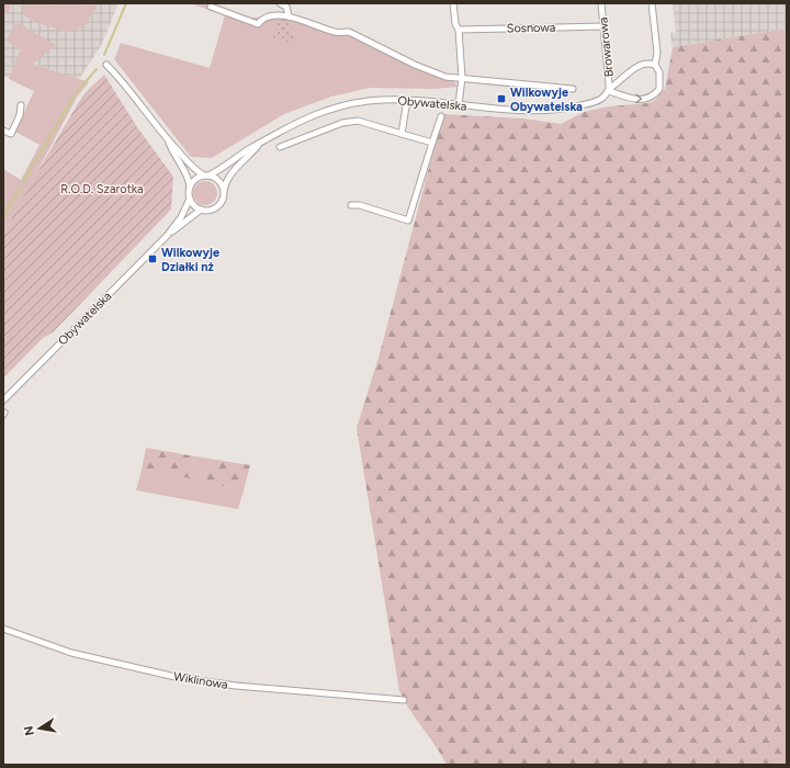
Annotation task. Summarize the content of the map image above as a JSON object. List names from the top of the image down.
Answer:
{
  "streets": {
    "street": [
      "Sosnowa",
      "Browarowa",
      "Obywatelska",
      "Wiklinowa"
    ]
  },
  "crossings": [
    ["Sosnowa", "Browarowa"],
    ["Browarowa", "Obywatelska"]
  ],
  "parks": ["R.O.D. Szarotka"],
  "places": {
    "transit": ["Wilkowyje Obywatelska", "Wilkowyje Działki nż"]
  },
  "north": "left"
}
